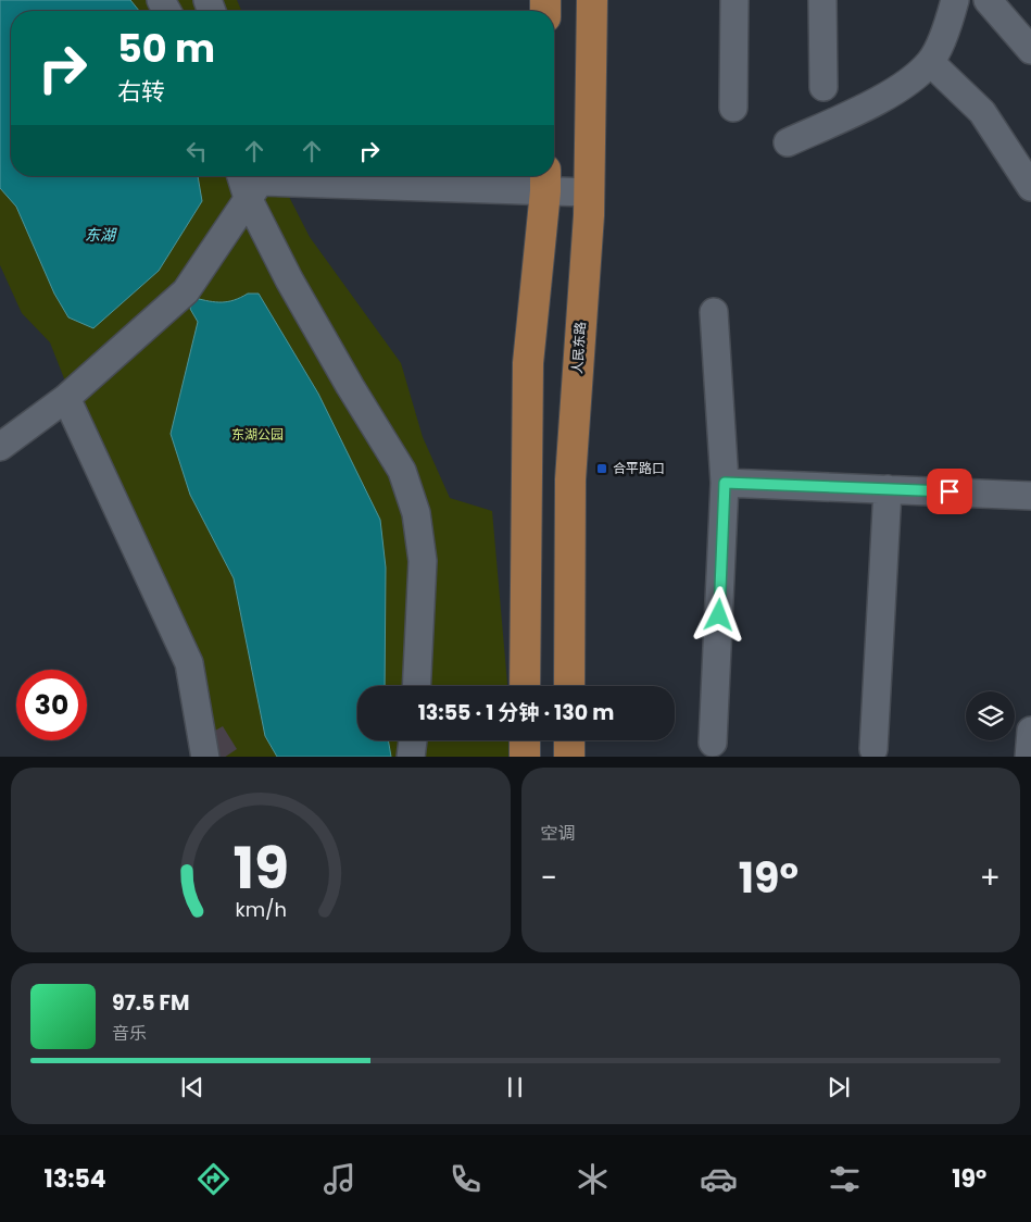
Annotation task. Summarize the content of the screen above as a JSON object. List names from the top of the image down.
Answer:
{
  "streets": {
    "main road": ["人民东路"]
  },
  "water": ["东湖"],
  "parks": ["东湖公园"],
  "places": {
    "transit": ["合平路口"]
  },
  "page": {
    "turn": ["50 m", "右转"],
    "limit": "30",
    "trip": "13:55 · 1 分钟 · 130 m",
    "tile": "空调",
    "heat": ["−", "19°", "+"],
    "song": ["97.5 FM", "音乐"],
    "tabs": ["13:54", "19°"],
    "gauge": ["19", "km/h"]
  }
}
